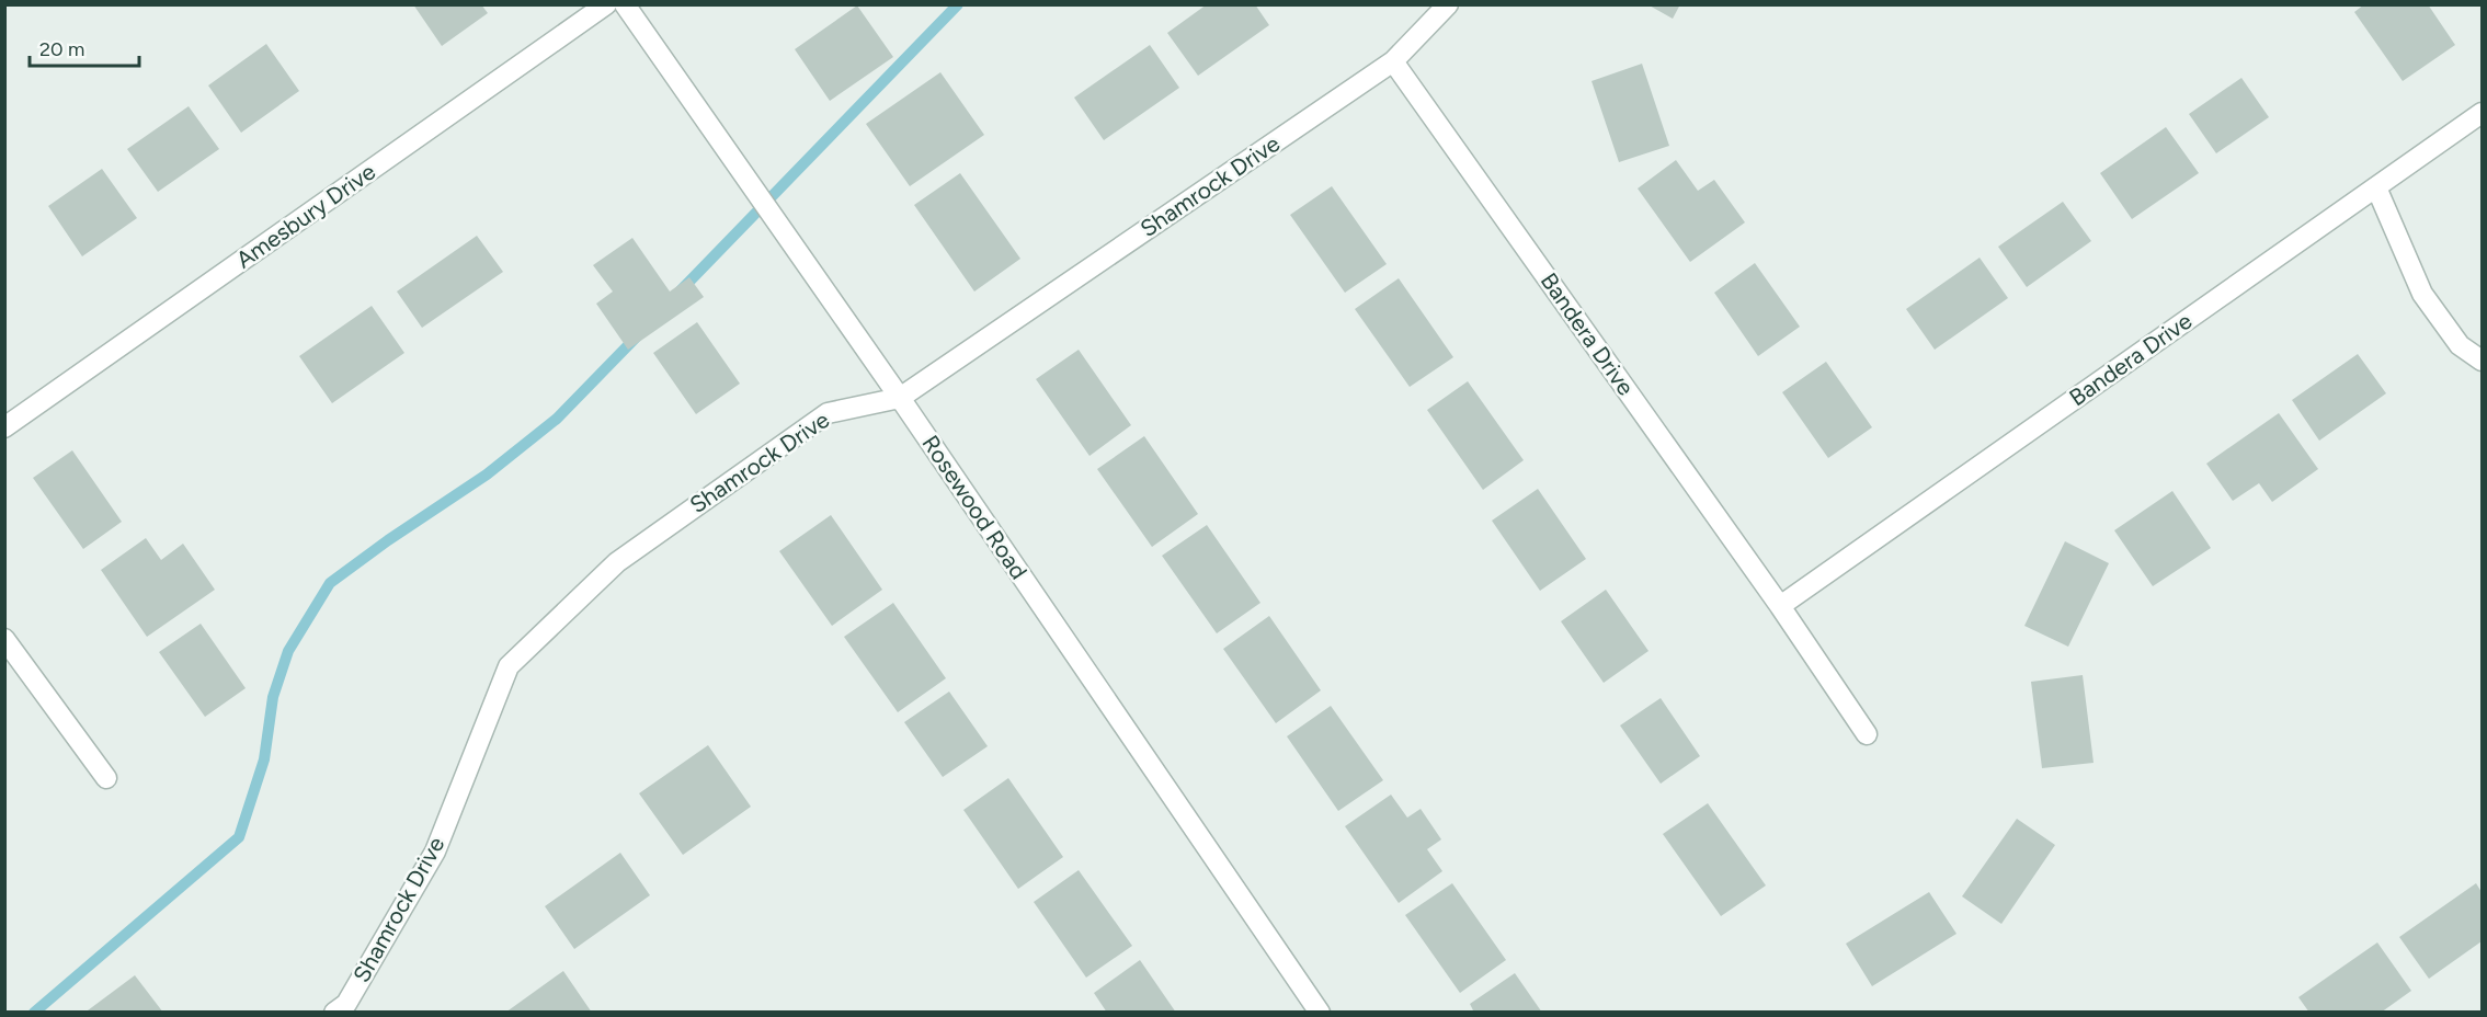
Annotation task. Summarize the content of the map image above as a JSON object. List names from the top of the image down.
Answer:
{
  "streets": {
    "street": [
      "Shamrock Drive",
      "Amesbury Drive",
      "Bandera Drive",
      "Rosewood Road"
    ]
  },
  "crossings": [
    ["Shamrock Drive", "Bandera Drive"],
    ["Shamrock Drive", "Rosewood Road"]
  ],
  "scale_bar": "20 m"
}
